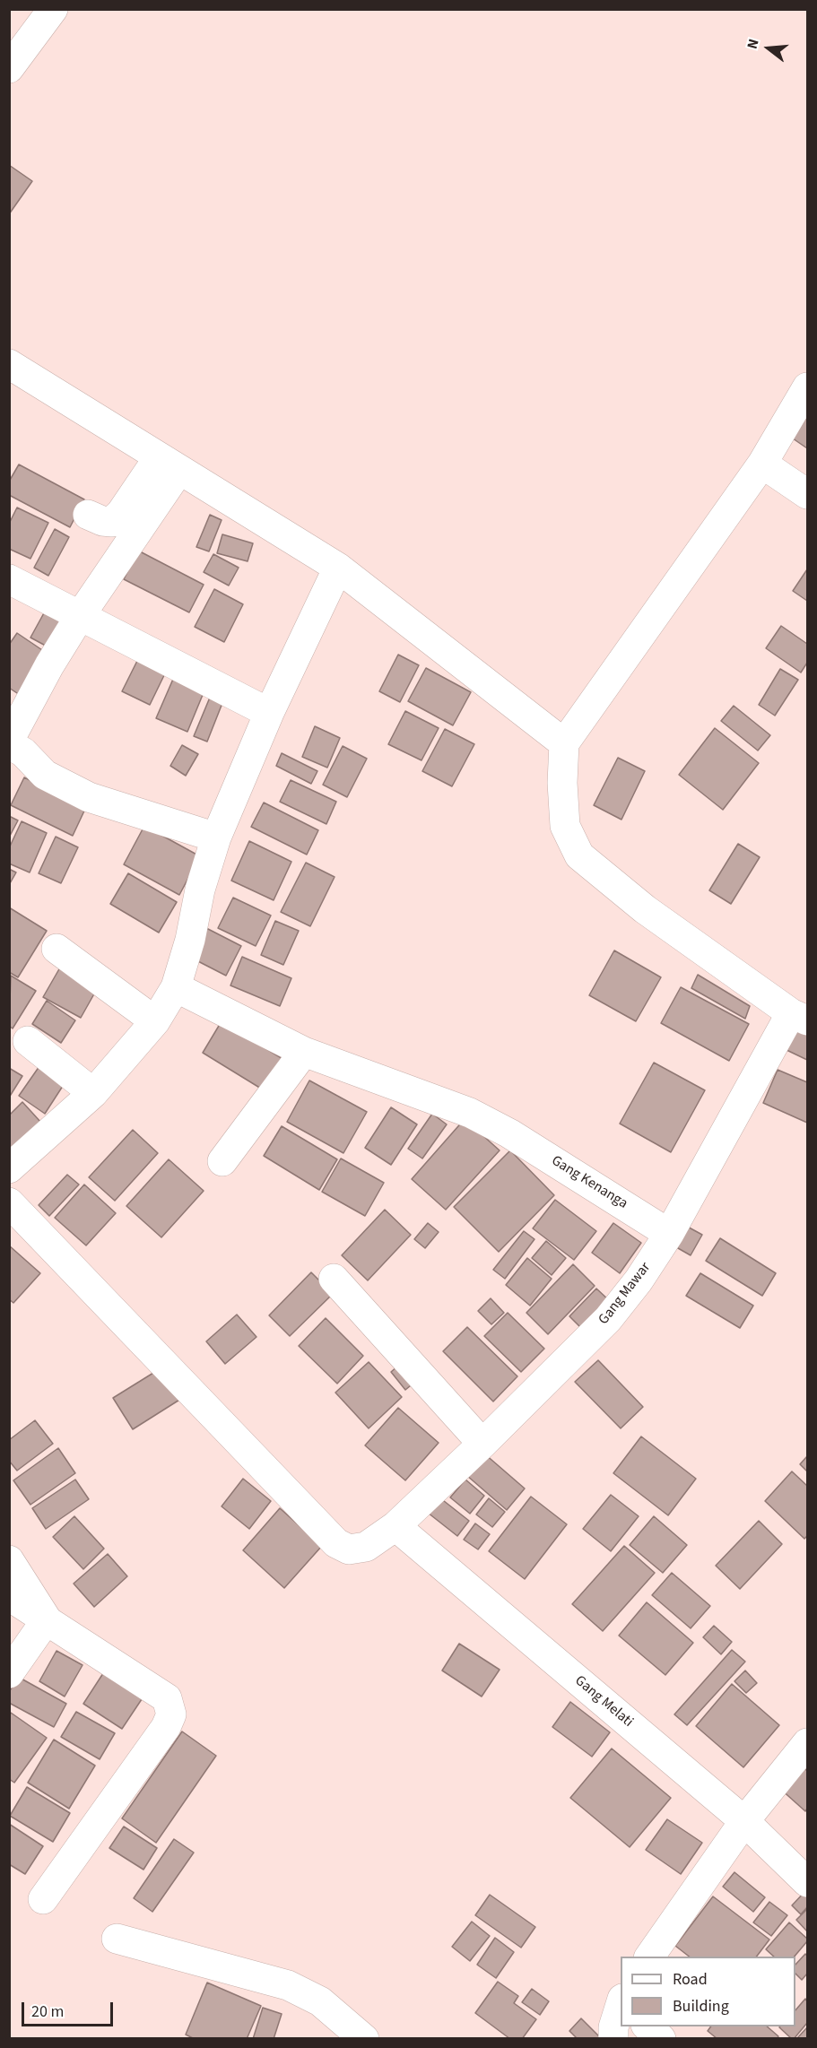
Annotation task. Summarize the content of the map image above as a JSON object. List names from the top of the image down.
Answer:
{
  "streets": {
    "street": ["Gang Kenanga", "Gang Mawar", "Gang Melati"]
  },
  "crossings": [
    ["Gang Kenanga", "Gang Mawar"],
    ["Gang Mawar", "Gang Melati"]
  ],
  "legend": ["Road", "Building"],
  "scale_bar": "20 m",
  "north": "left"
}
